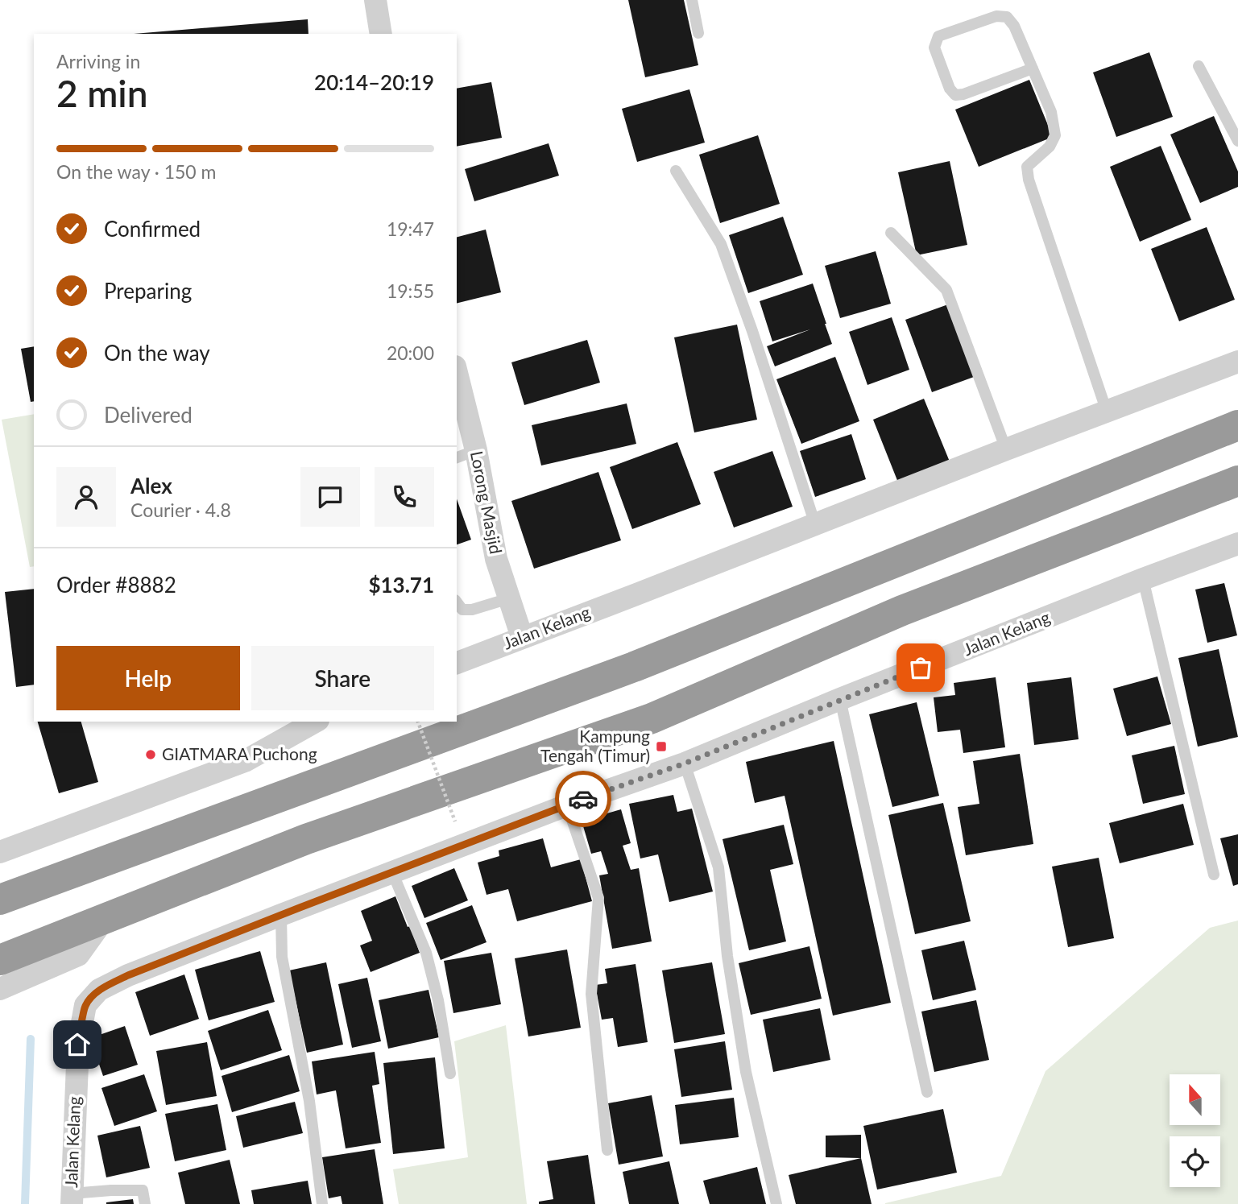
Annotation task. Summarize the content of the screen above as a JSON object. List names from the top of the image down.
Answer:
{
  "streets": {
    "street": ["Lorong Masjid", "Jalan Kelang"]
  },
  "crossings": [
    ["Lorong Masjid", "Jalan Kelang"]
  ],
  "places": {
    "transit": ["Kampung Tengah (Timur)"],
    "other": ["GIATMARA Puchong"]
  },
  "north": "top",
  "page": {
    "heading": ["2 min", "Arriving in", "20:14–20:19"],
    "panel": [
      "Alex",
      "Courier · 4.8",
      "Order #8882",
      "$13.71"
    ],
    "bar": "On the way · 150 m",
    "list": [
      ["Confirmed", "19:47"],
      ["Preparing", "19:55"],
      ["On the way", "20:00"],
      "Delivered"
    ],
    "buttons": ["Help", "Share"]
  }
}
